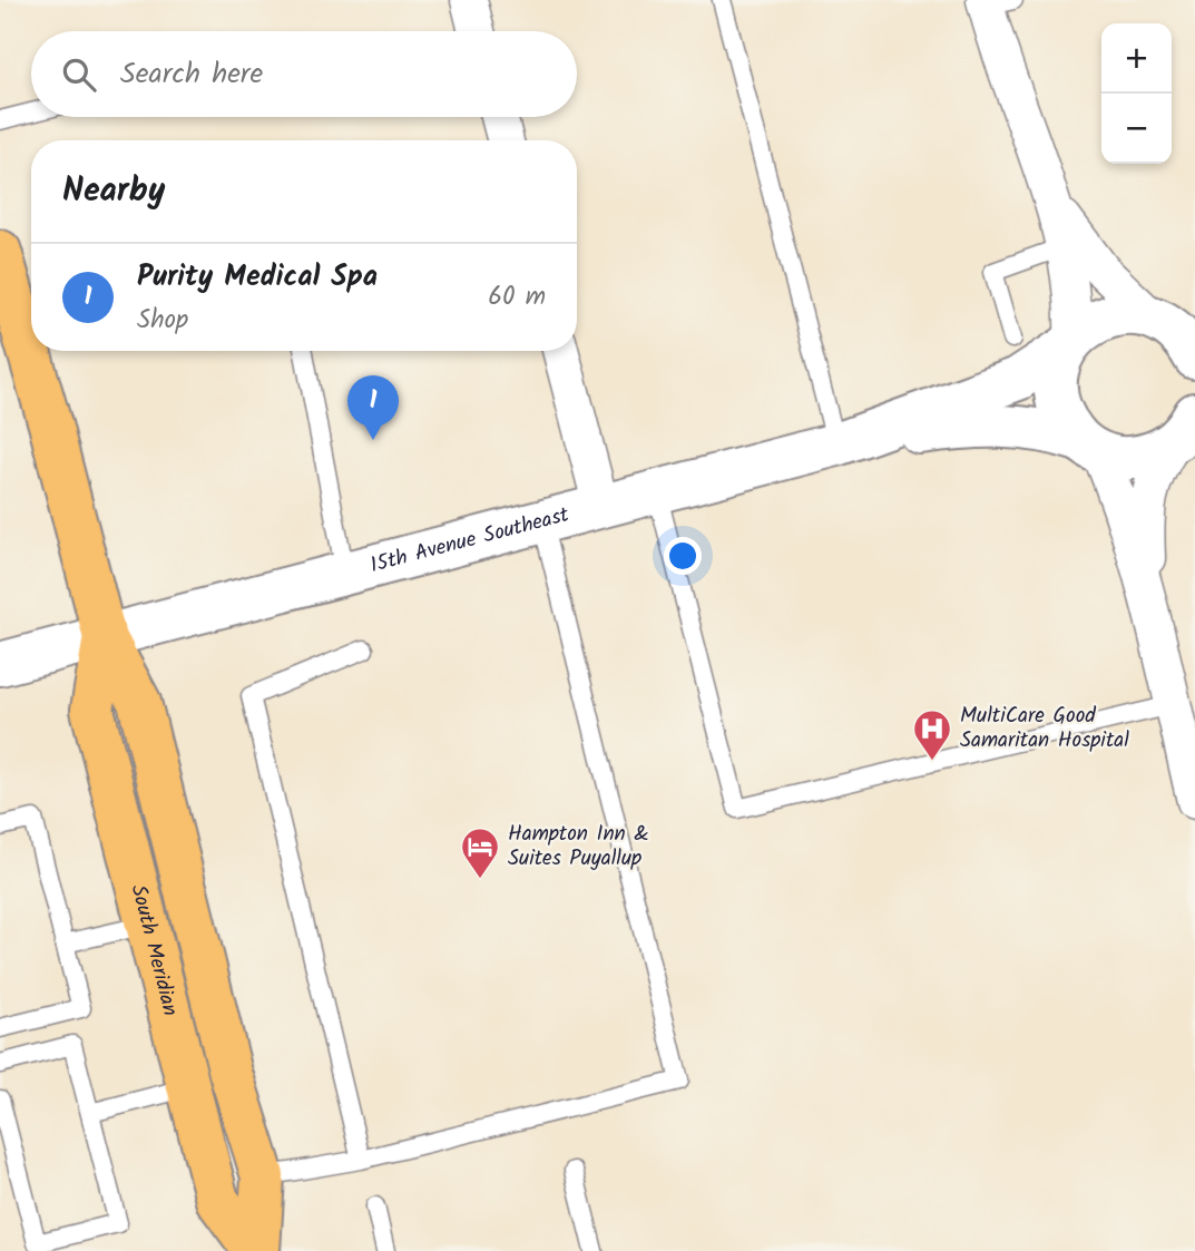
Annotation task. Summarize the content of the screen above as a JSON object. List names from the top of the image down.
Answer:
{
  "streets": {
    "main road": ["South Meridian"],
    "street": ["15th Avenue Southeast"]
  },
  "crossings": [
    ["15th Avenue Southeast", "South Meridian"]
  ],
  "places": {
    "hospital": ["MultiCare Good Samaritan Hospital"],
    "hotel": ["Hampton Inn & Suites Puyallup"]
  },
  "page": {
    "map_buttons": ["+", "−"],
    "search": "Search here",
    "heading": "Nearby",
    "list": [
      {
        "mark": "1",
        "name": "Purity Medical Spa",
        "note": "Shop",
        "value": "60 m"
      }
    ],
    "pins": "1"
  }
}
